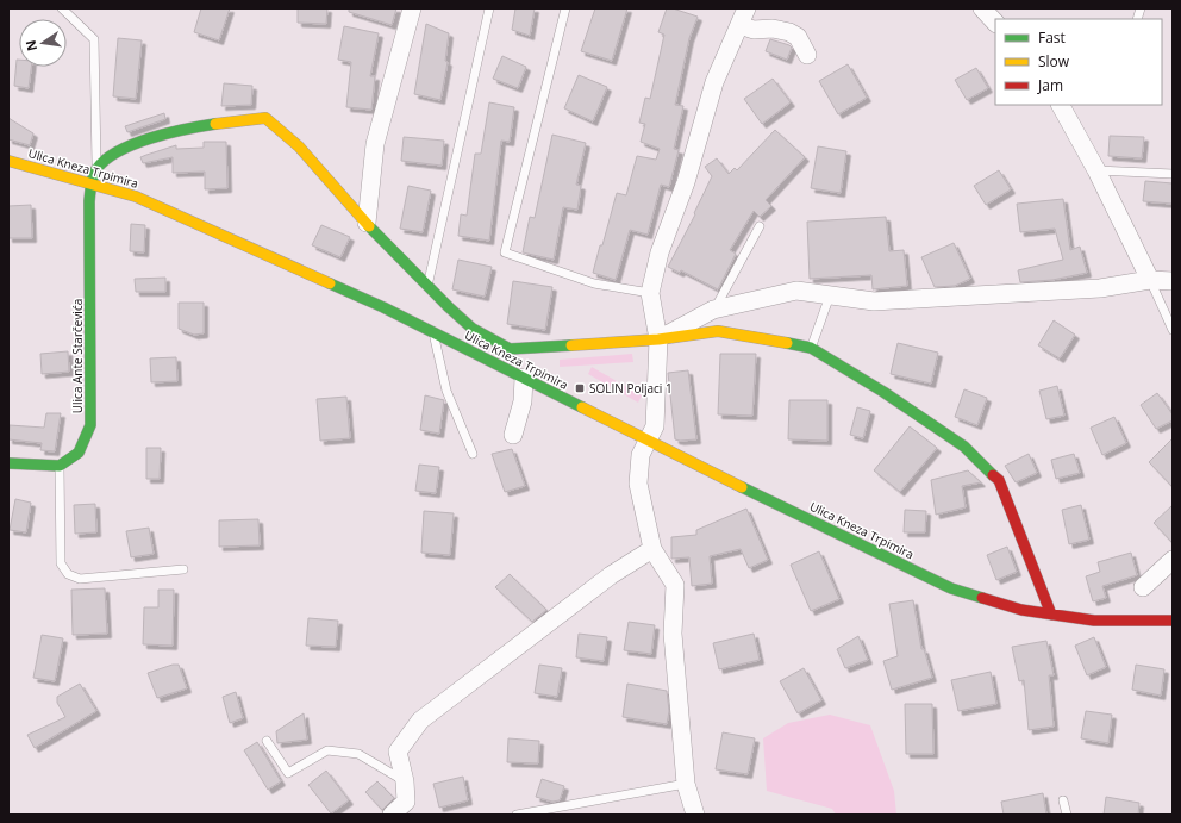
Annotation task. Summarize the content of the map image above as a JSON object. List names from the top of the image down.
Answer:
{
  "streets": {
    "street": ["Ulica Kneza Trpimira", "Ulica Ante Starčevića"]
  },
  "crossings": [
    ["Ulica Kneza Trpimira", "Ulica Ante Starčevića"]
  ],
  "places": {
    "transit": ["SOLIN Poljaci 1"]
  },
  "legend": ["Fast", "Slow", "Jam"],
  "north": "left"
}
